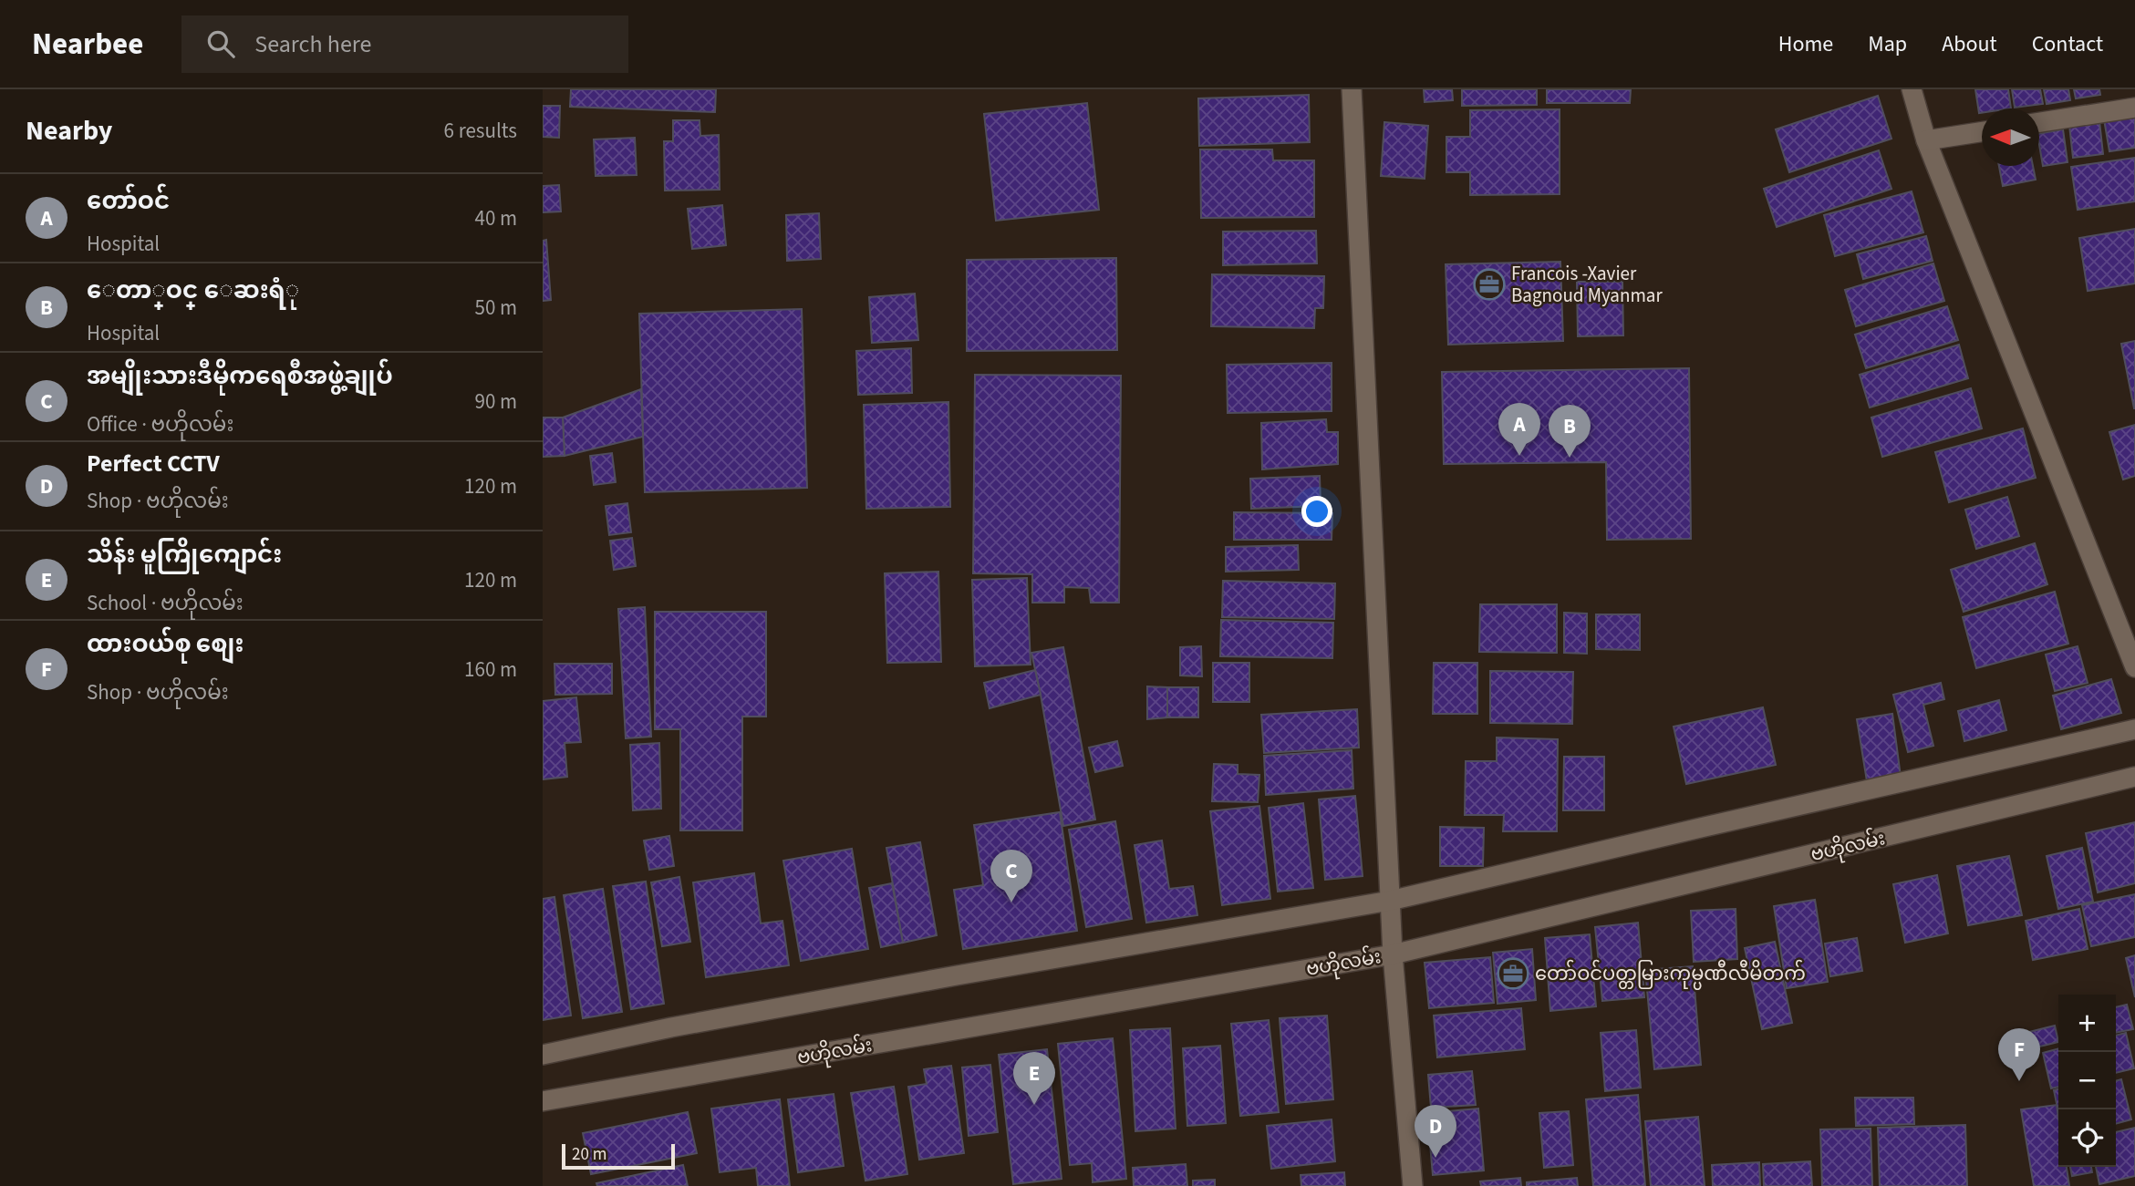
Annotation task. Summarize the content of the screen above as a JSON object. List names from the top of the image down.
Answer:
{
  "streets": {
    "street": ["ဗဟိုလမ်း"]
  },
  "places": {
    "office": ["Francois -Xavier Bagnoud Myanmar", "တော်ဝင်ပတ္တမြားကုမ္ပဏီလီမိတက်"]
  },
  "scale_bar": "20 m",
  "north": "left",
  "page": {
    "header": "Nearbee",
    "search": "Search here",
    "nav": [
      "Home",
      "Map",
      "About",
      "Contact"
    ],
    "heading": ["Nearby", "6 results"],
    "list": [
      {
        "mark": "A",
        "name": "တော်ဝင်",
        "note": "Hospital",
        "value": "40 m"
      },
      {
        "mark": "B",
        "name": "ေတာ္ဝင္ ေဆးရံု",
        "note": "Hospital",
        "value": "50 m"
      },
      {
        "mark": "C",
        "name": "အမျိုးသားဒီမိုကရေစီအဖွဲ့ချုပ်",
        "note": "Office · ဗဟိုလမ်း",
        "value": "90 m"
      },
      {
        "mark": "D",
        "name": "Perfect CCTV",
        "note": "Shop · ဗဟိုလမ်း",
        "value": "120 m"
      },
      {
        "mark": "E",
        "name": "သိန်း မူကြိုကျောင်း",
        "note": "School · ဗဟိုလမ်း",
        "value": "120 m"
      },
      {
        "mark": "F",
        "name": "ထားဝယ်စု စျေး",
        "note": "Shop · ဗဟိုလမ်း",
        "value": "160 m"
      }
    ],
    "pins": [
      "A",
      "B",
      "C",
      "F",
      "E",
      "D"
    ],
    "map_buttons": ["+", "−"],
    "scale": "20 m"
  }
}
